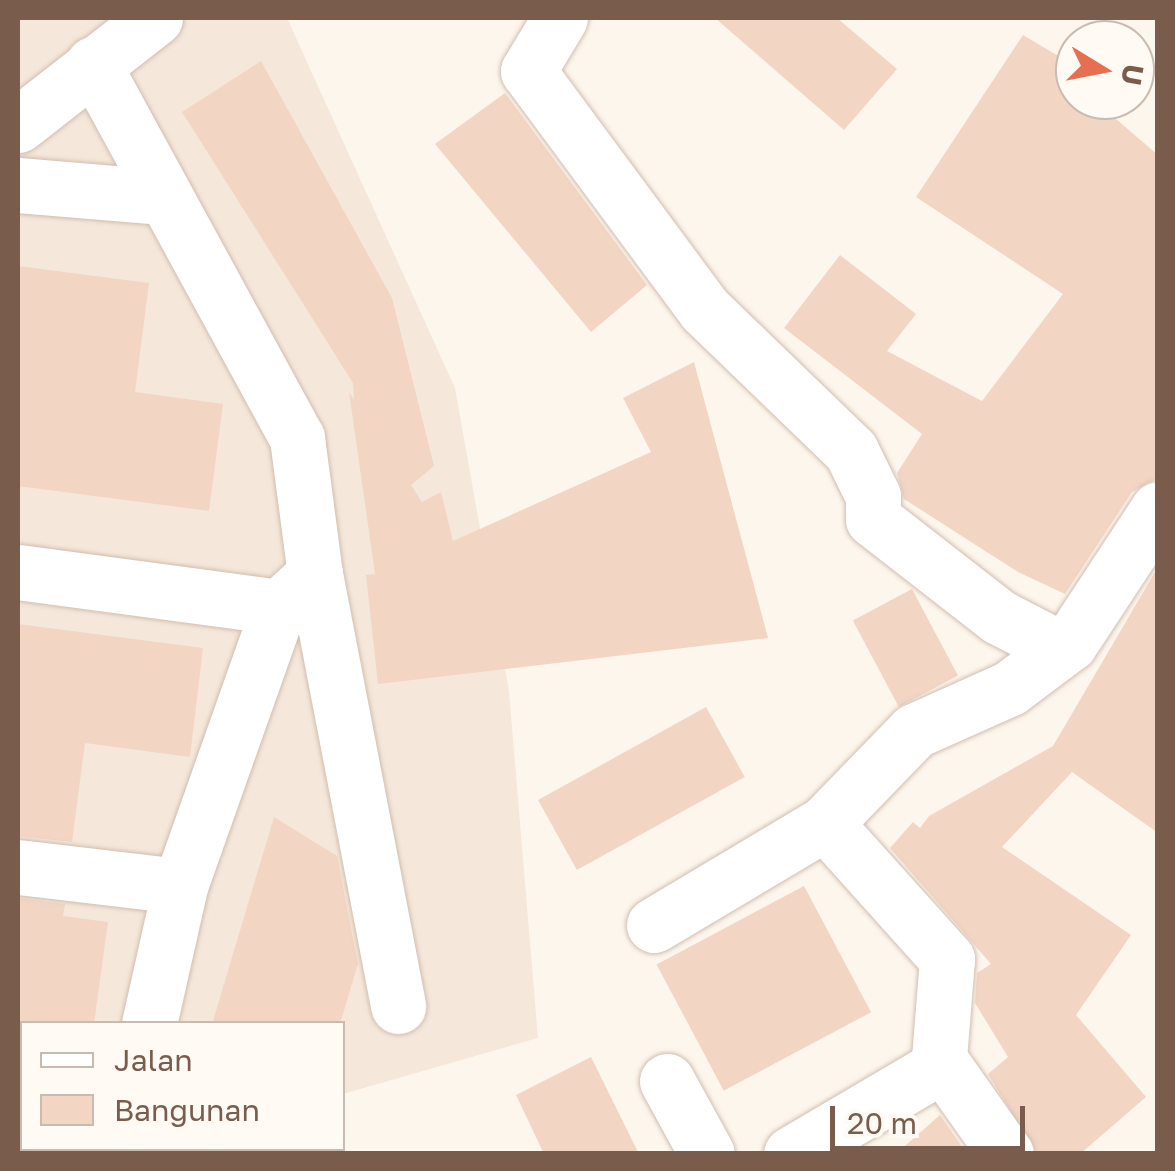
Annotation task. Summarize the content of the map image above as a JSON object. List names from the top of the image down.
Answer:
{
  "legend": ["Jalan", "Bangunan"],
  "scale_bar": "20 m",
  "north": "right"
}
